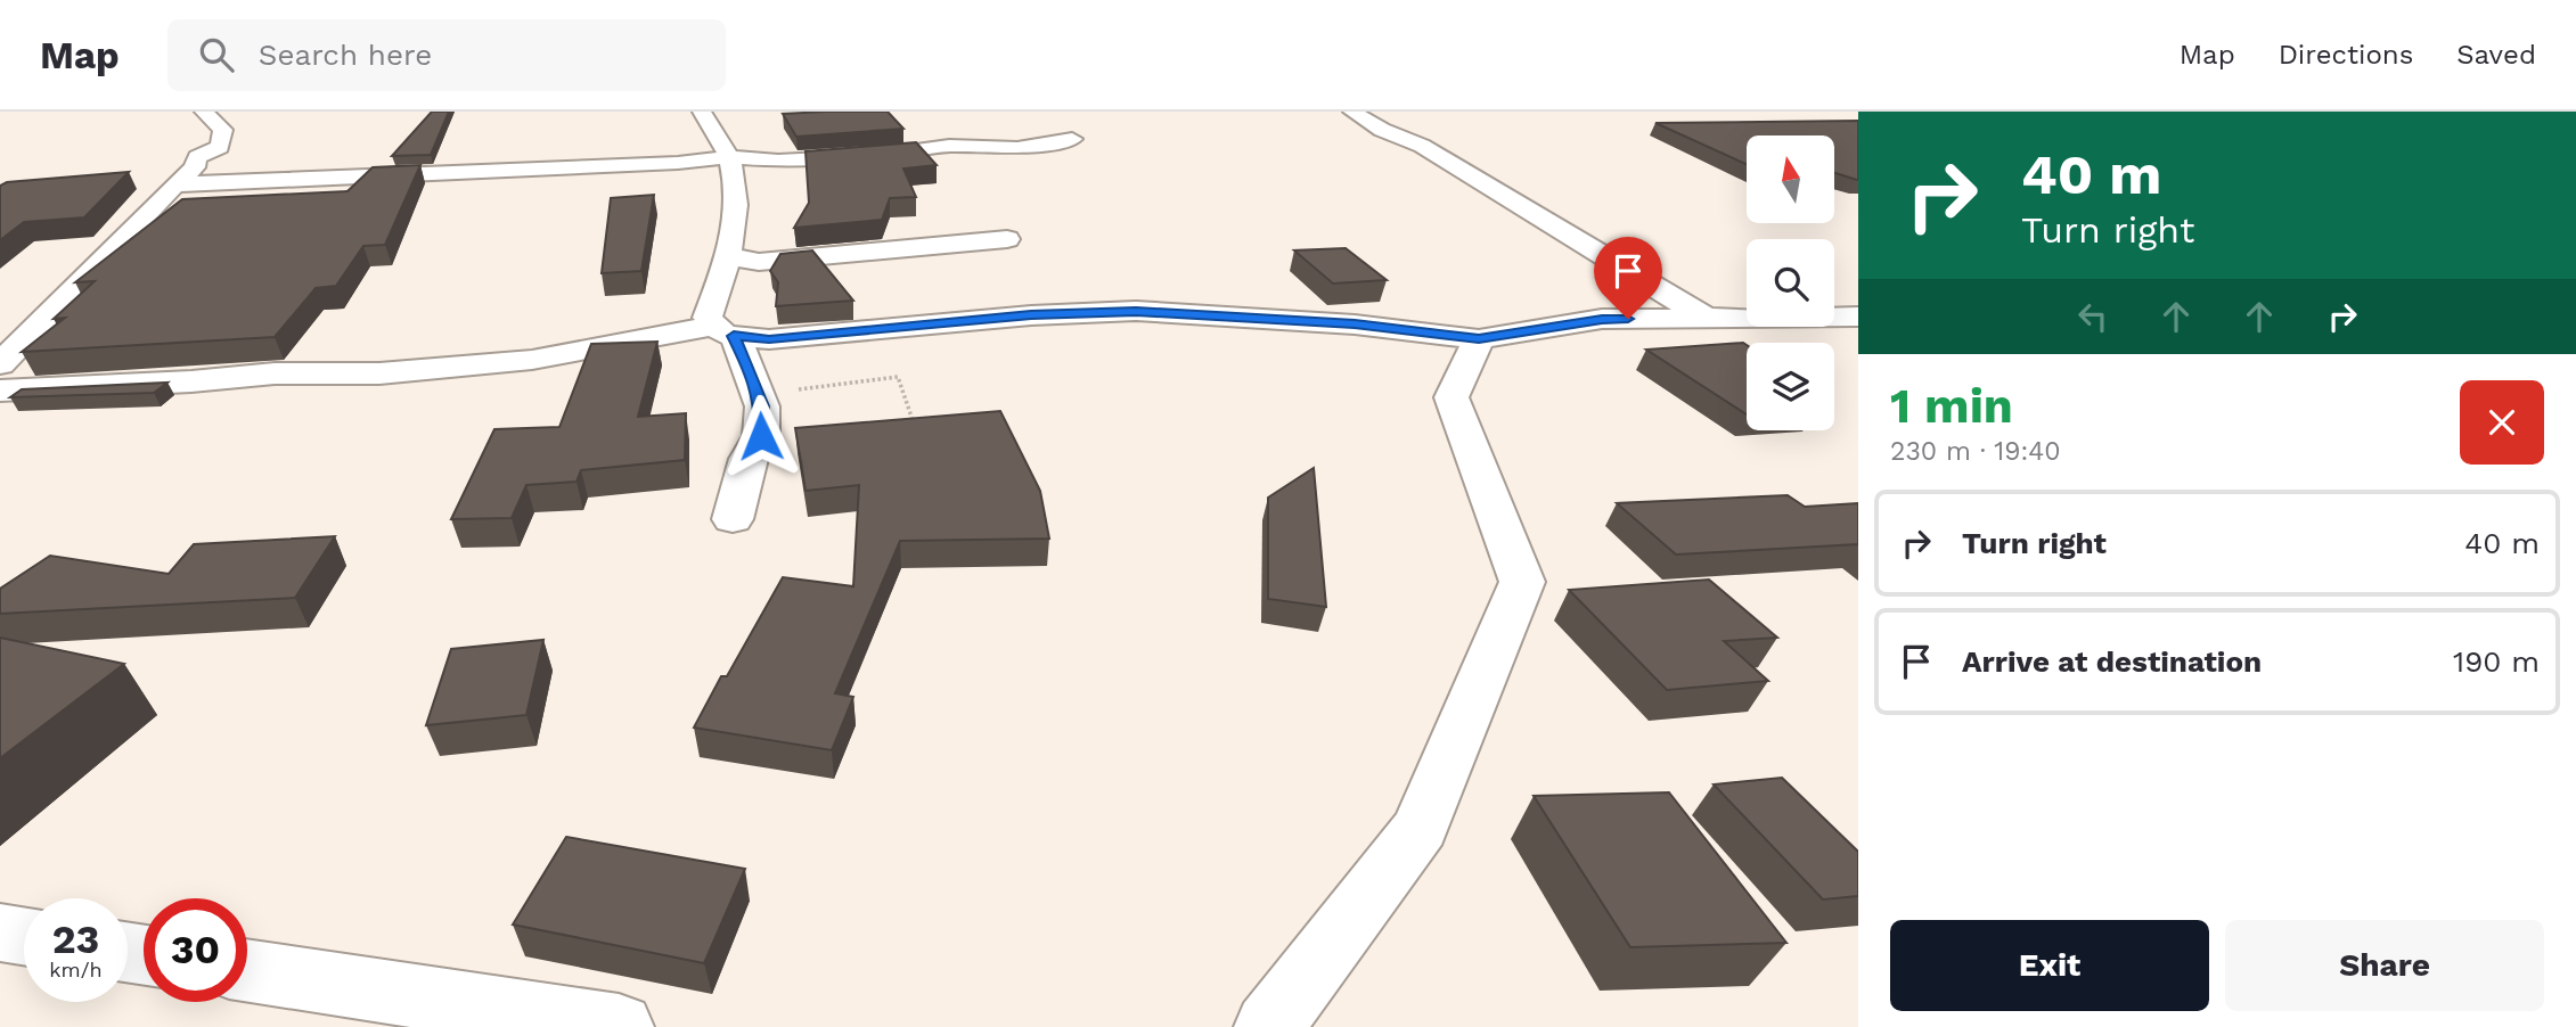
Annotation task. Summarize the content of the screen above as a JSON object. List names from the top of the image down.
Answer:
{
  "north": "top",
  "page": {
    "header": "Map",
    "search": "Search here",
    "nav": ["Map", "Directions", "Saved"],
    "turn": ["40 m", "Turn right"],
    "heading": ["1 min", "230 m · 19:40"],
    "list": [
      {
        "name": "Turn right",
        "value": "40 m"
      },
      {
        "name": "Arrive at destination",
        "value": "190 m"
      }
    ],
    "speed": "23 km/h",
    "limit": "30",
    "buttons": ["Exit", "Share"]
  }
}
